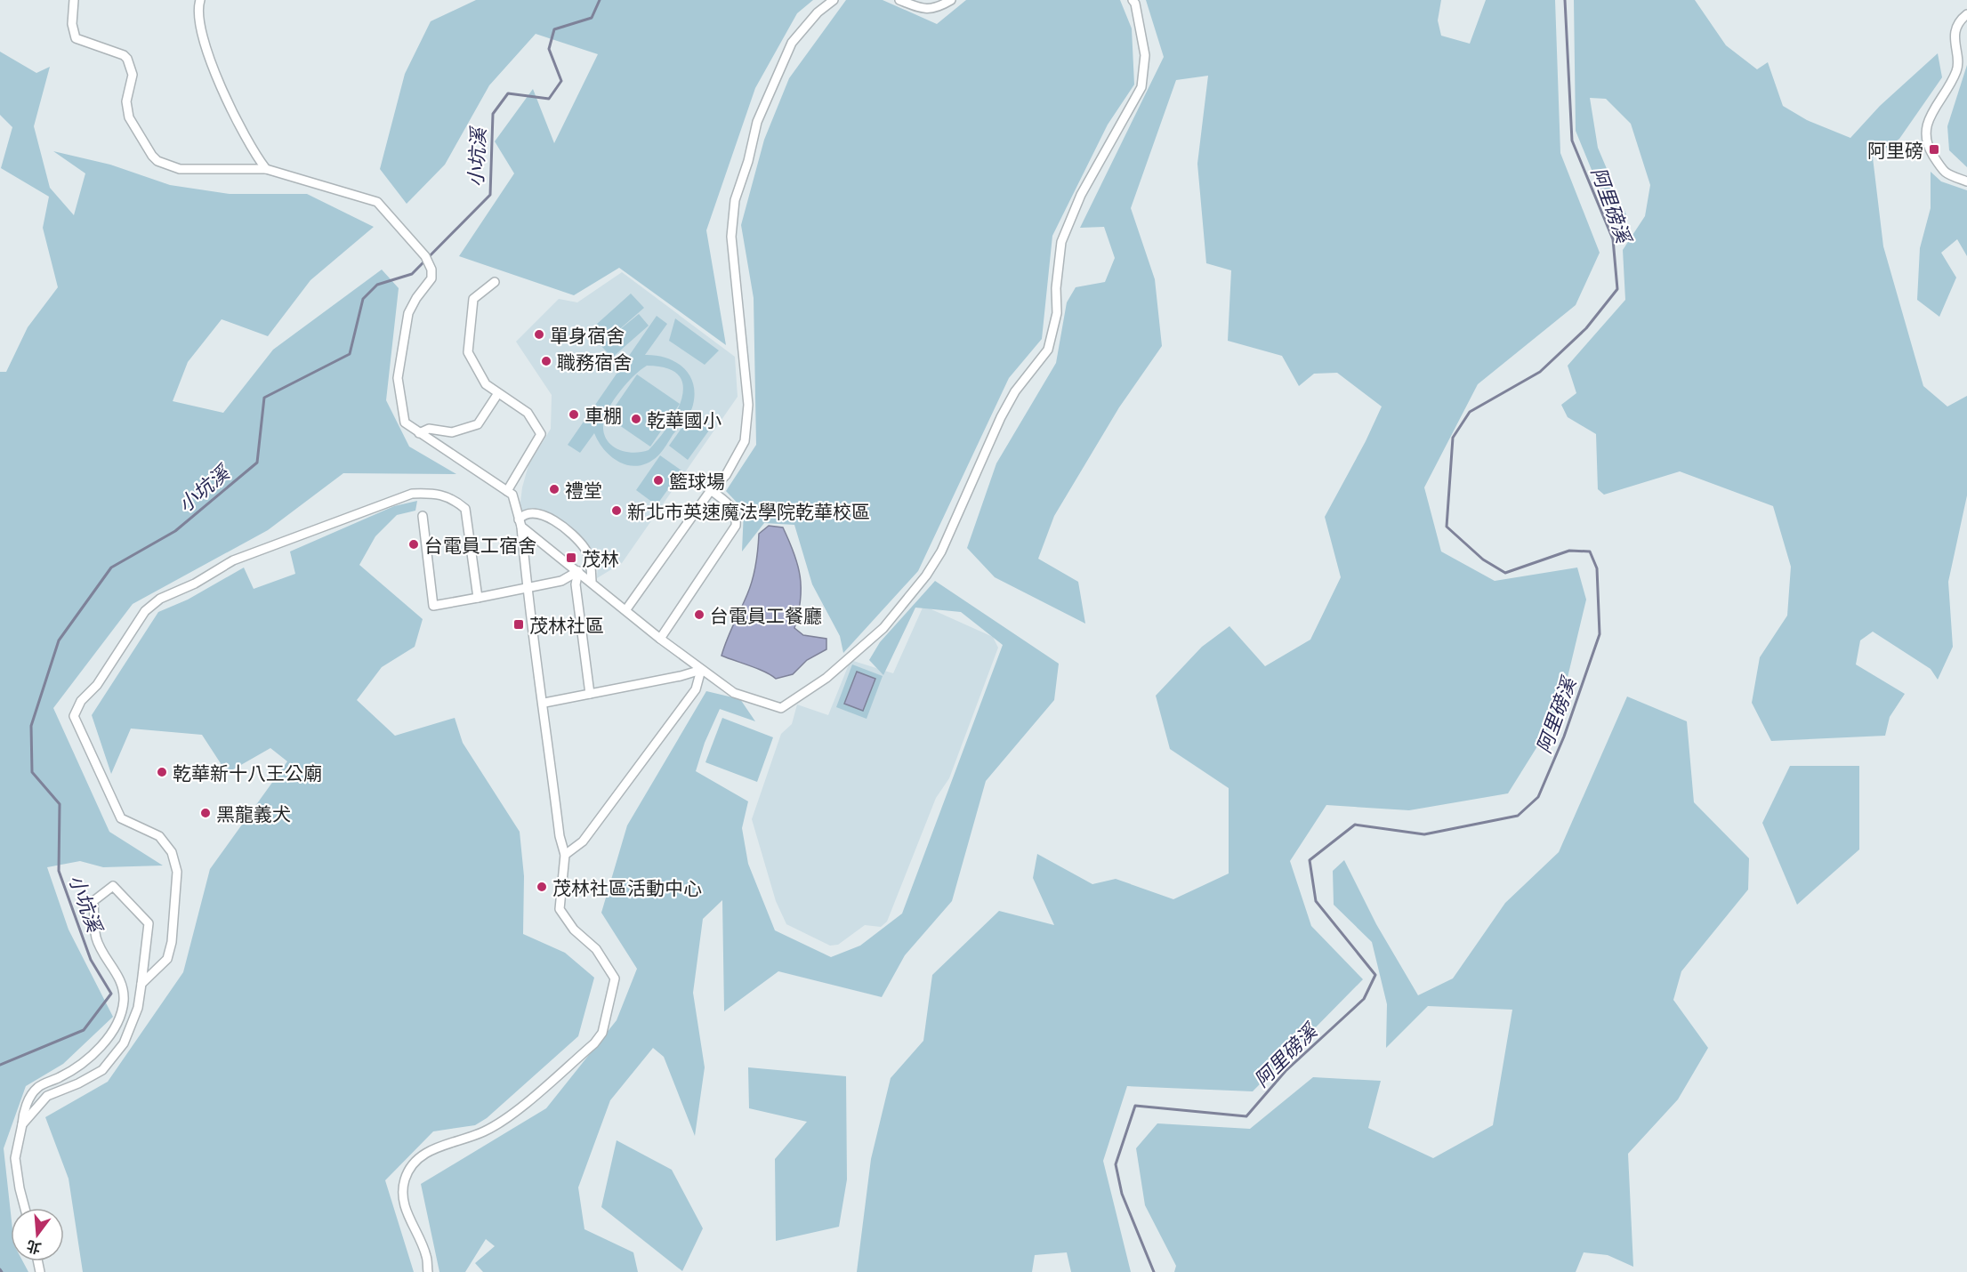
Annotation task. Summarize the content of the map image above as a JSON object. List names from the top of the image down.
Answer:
{
  "water": ["小坑溪", "阿里磅溪"],
  "places": {
    "transit": ["阿里磅", "茂林", "茂林社區"],
    "other": [
      "單身宿舍",
      "職務宿舍",
      "車棚",
      "乾華國小",
      "籃球場",
      "禮堂",
      "新北市英速魔法學院乾華校區",
      "台電員工宿舍",
      "台電員工餐廳",
      "乾華新十八王公廟",
      "黑龍義犬",
      "茂林社區活動中心"
    ]
  },
  "north": "bottom"
}
